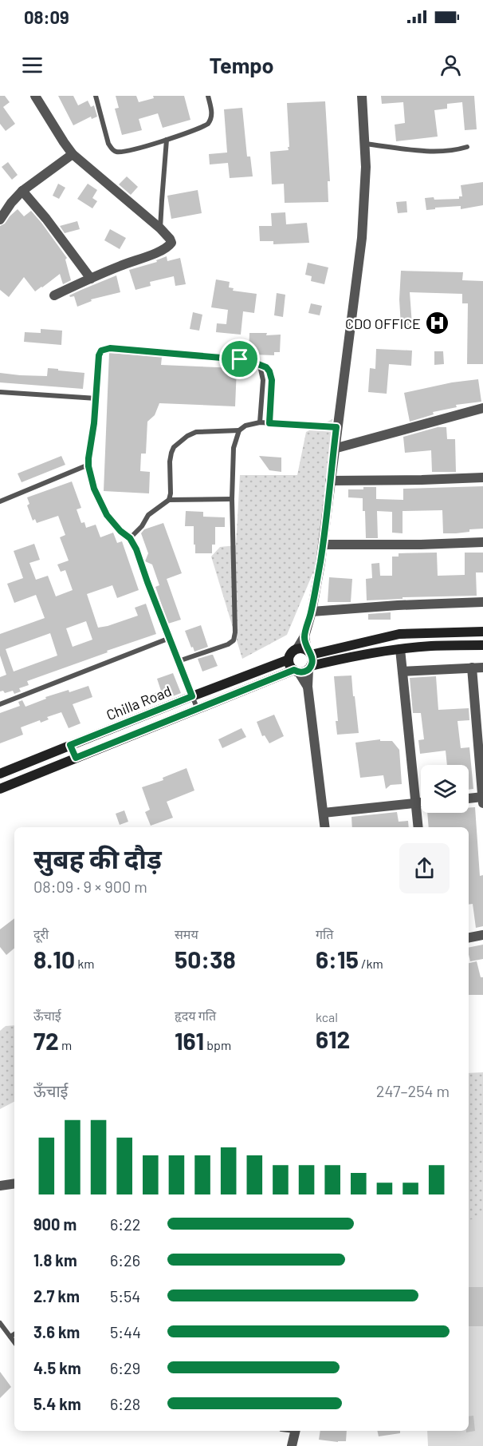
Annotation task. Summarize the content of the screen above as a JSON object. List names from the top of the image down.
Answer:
{
  "streets": {
    "main road": ["Chilla Road"]
  },
  "places": {
    "hospital": ["CDO OFFICE"]
  },
  "page": {
    "status": "08:09",
    "header": "Tempo",
    "heading": ["सुबह की दौड़", "08:09 · 9 × 900 m"],
    "stats": [
      ["दूरी", "8.10 km"],
      ["समय", "50:38"],
      ["गति", "6:15 /km"],
      ["ऊँचाई", "72 m"],
      ["हृदय गति", "161 bpm"],
      ["kcal", "612"]
    ],
    "chart": ["ऊँचाई", "247–254 m"],
    "list": [
      {
        "name": "900 m",
        "note": "6:22"
      },
      {
        "name": "1.8 km",
        "note": "6:26"
      },
      {
        "name": "2.7 km",
        "note": "5:54"
      },
      {
        "name": "3.6 km",
        "note": "5:44"
      },
      {
        "name": "4.5 km",
        "note": "6:29"
      },
      {
        "name": "5.4 km",
        "note": "6:28"
      }
    ]
  }
}
